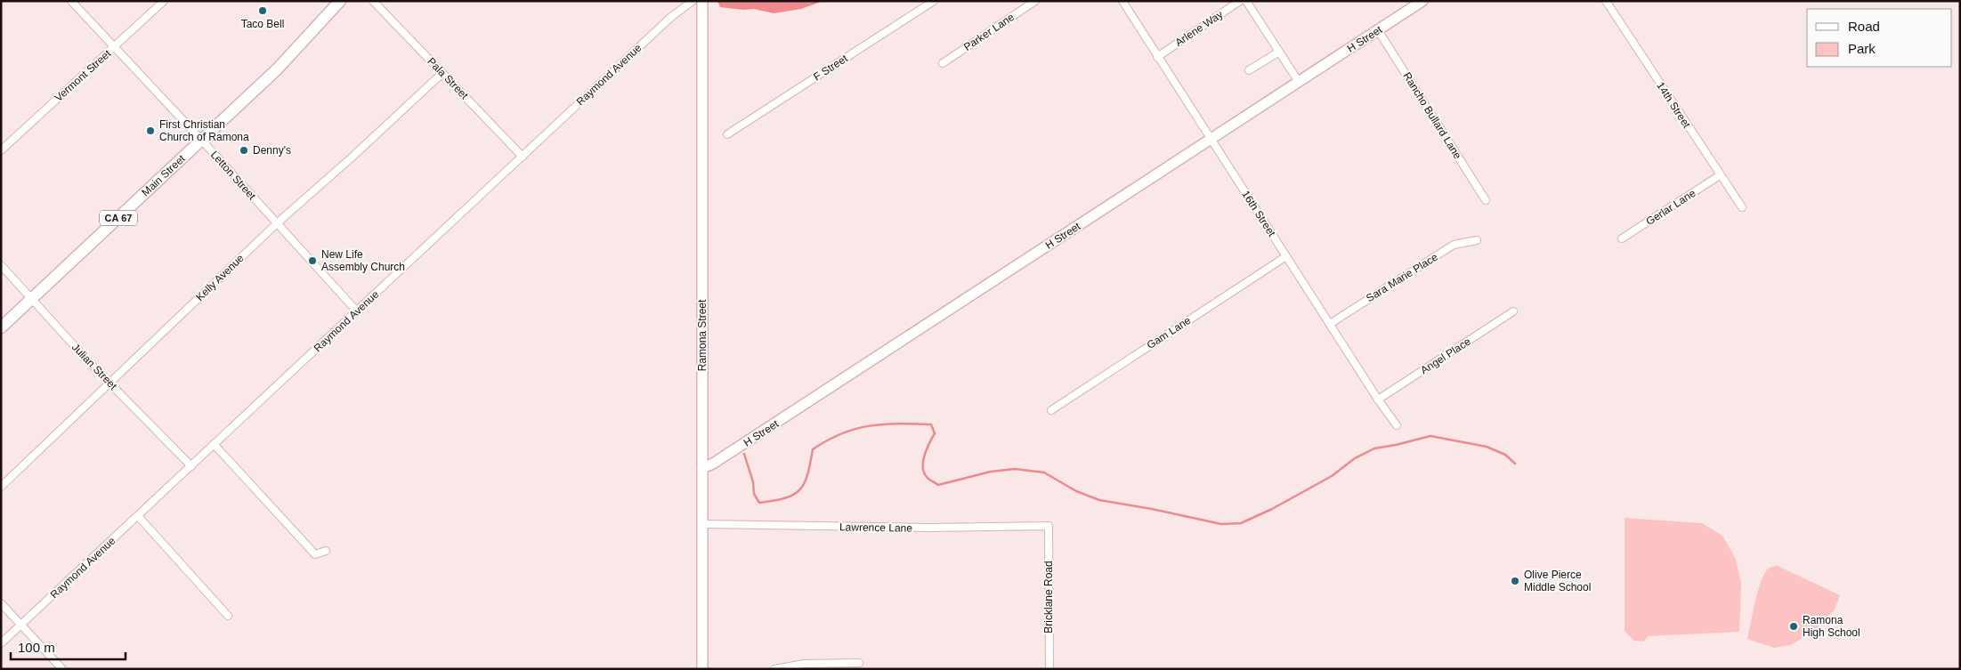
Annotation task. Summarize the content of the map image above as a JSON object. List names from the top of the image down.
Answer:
{
  "streets": {
    "main road": ["Main Street", "CA 67"],
    "street": [
      "Arlene Way",
      "Parker Lane",
      "H Street",
      "F Street",
      "Raymond Avenue",
      "Vermont Street",
      "Pala Street",
      "14th Street",
      "Rancho Bullard Lane",
      "Letton Street",
      "Gerlar Lane",
      "16th Street",
      "Kelly Avenue",
      "Sara Marie Place",
      "Gam Lane",
      "Ramona Street",
      "Angel Place",
      "Julian Street",
      "Lawrence Lane",
      "Bricklane Road"
    ]
  },
  "crossings": [
    ["Arlene Way", "16th Street"],
    ["H Street", "Rancho Bullard Lane"],
    ["H Street", "16th Street"],
    ["H Street", "Ramona Street"],
    ["Raymond Avenue", "Pala Street"],
    ["Raymond Avenue", "Letton Street"],
    ["Raymond Avenue", "Julian Street"],
    ["Vermont Street", "Letton Street"],
    ["Pala Street", "Kelly Avenue"],
    ["14th Street", "Gerlar Lane"],
    ["Letton Street", "Main Street"],
    ["Letton Street", "Kelly Avenue"],
    ["Main Street", "Julian Street"],
    ["16th Street", "Sara Marie Place"],
    ["16th Street", "Gam Lane"],
    ["16th Street", "Angel Place"],
    ["Kelly Avenue", "Julian Street"],
    ["Ramona Street", "Lawrence Lane"],
    ["Lawrence Lane", "Bricklane Road"]
  ],
  "places": [
    "Taco Bell",
    "First Christian Church of Ramona",
    "Denny's",
    "New Life Assembly Church",
    "Olive Pierce Middle School",
    "Ramona High School"
  ],
  "legend": ["Road", "Park"],
  "scale_bar": "100 m"
}
